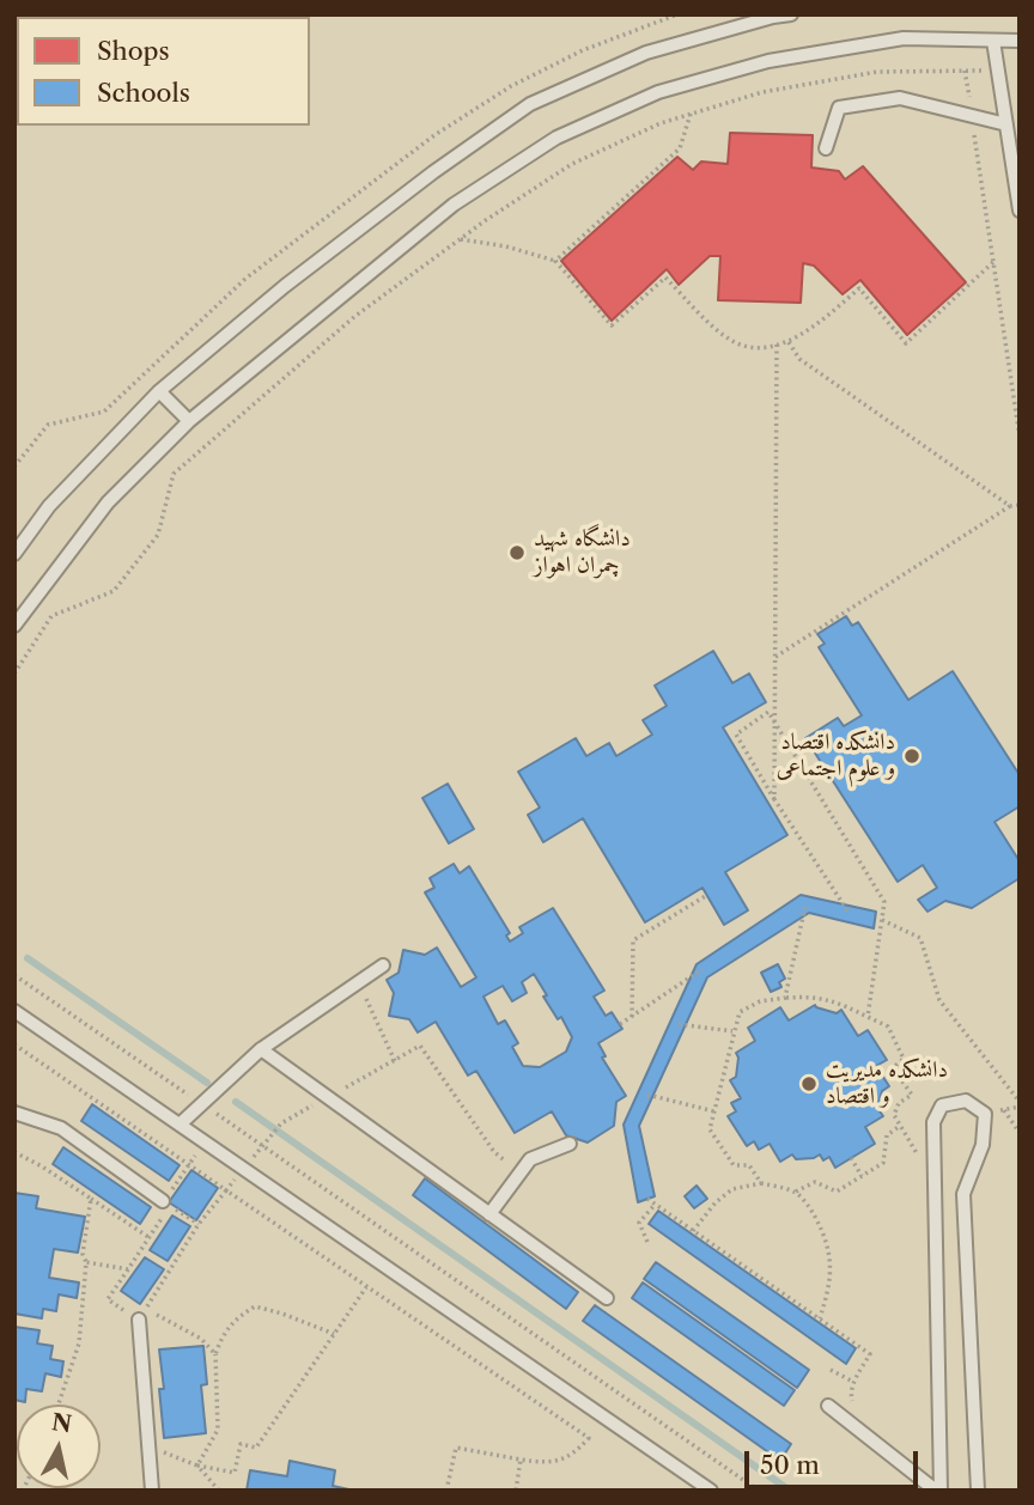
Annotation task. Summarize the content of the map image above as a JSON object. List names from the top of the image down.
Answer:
{
  "places": ["دانشگاه شهید چمران اهواز", "دانشکده اقتصاد و علوم اجتماعی", "دانشکده مدیریت و اقتصاد"],
  "legend": ["Shops", "Schools"],
  "scale_bar": "50 m",
  "north": "top"
}
